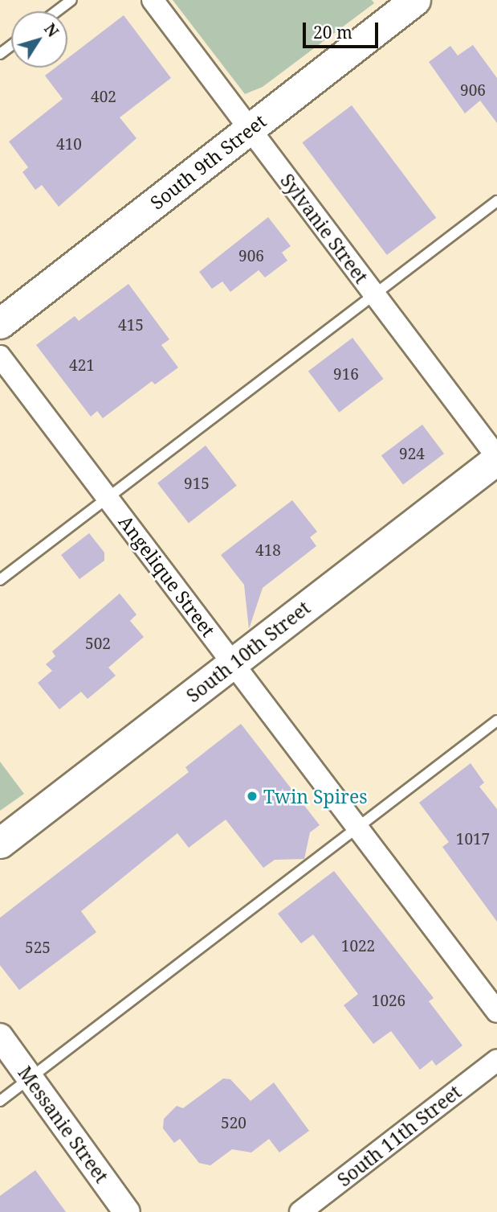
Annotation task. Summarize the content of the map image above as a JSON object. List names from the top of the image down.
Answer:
{
  "streets": {
    "main road": ["South 9th Street", "South 10th Street"],
    "street": [
      "Sylvanie Street",
      "Angelique Street",
      "Messanie Street",
      "South 11th Street"
    ]
  },
  "crossings": [
    ["South 9th Street", "Sylvanie Street"],
    ["Sylvanie Street", "South 10th Street"],
    ["Angelique Street", "South 10th Street"]
  ],
  "places": ["Twin Spires"],
  "house_numbers": [
    "906",
    "402",
    "410",
    "906",
    "415",
    "421",
    "916",
    "924",
    "915",
    "418",
    "502",
    "1017",
    "1022",
    "525",
    "1026",
    "520"
  ],
  "scale_bar": "20 m",
  "north": "top right"
}
